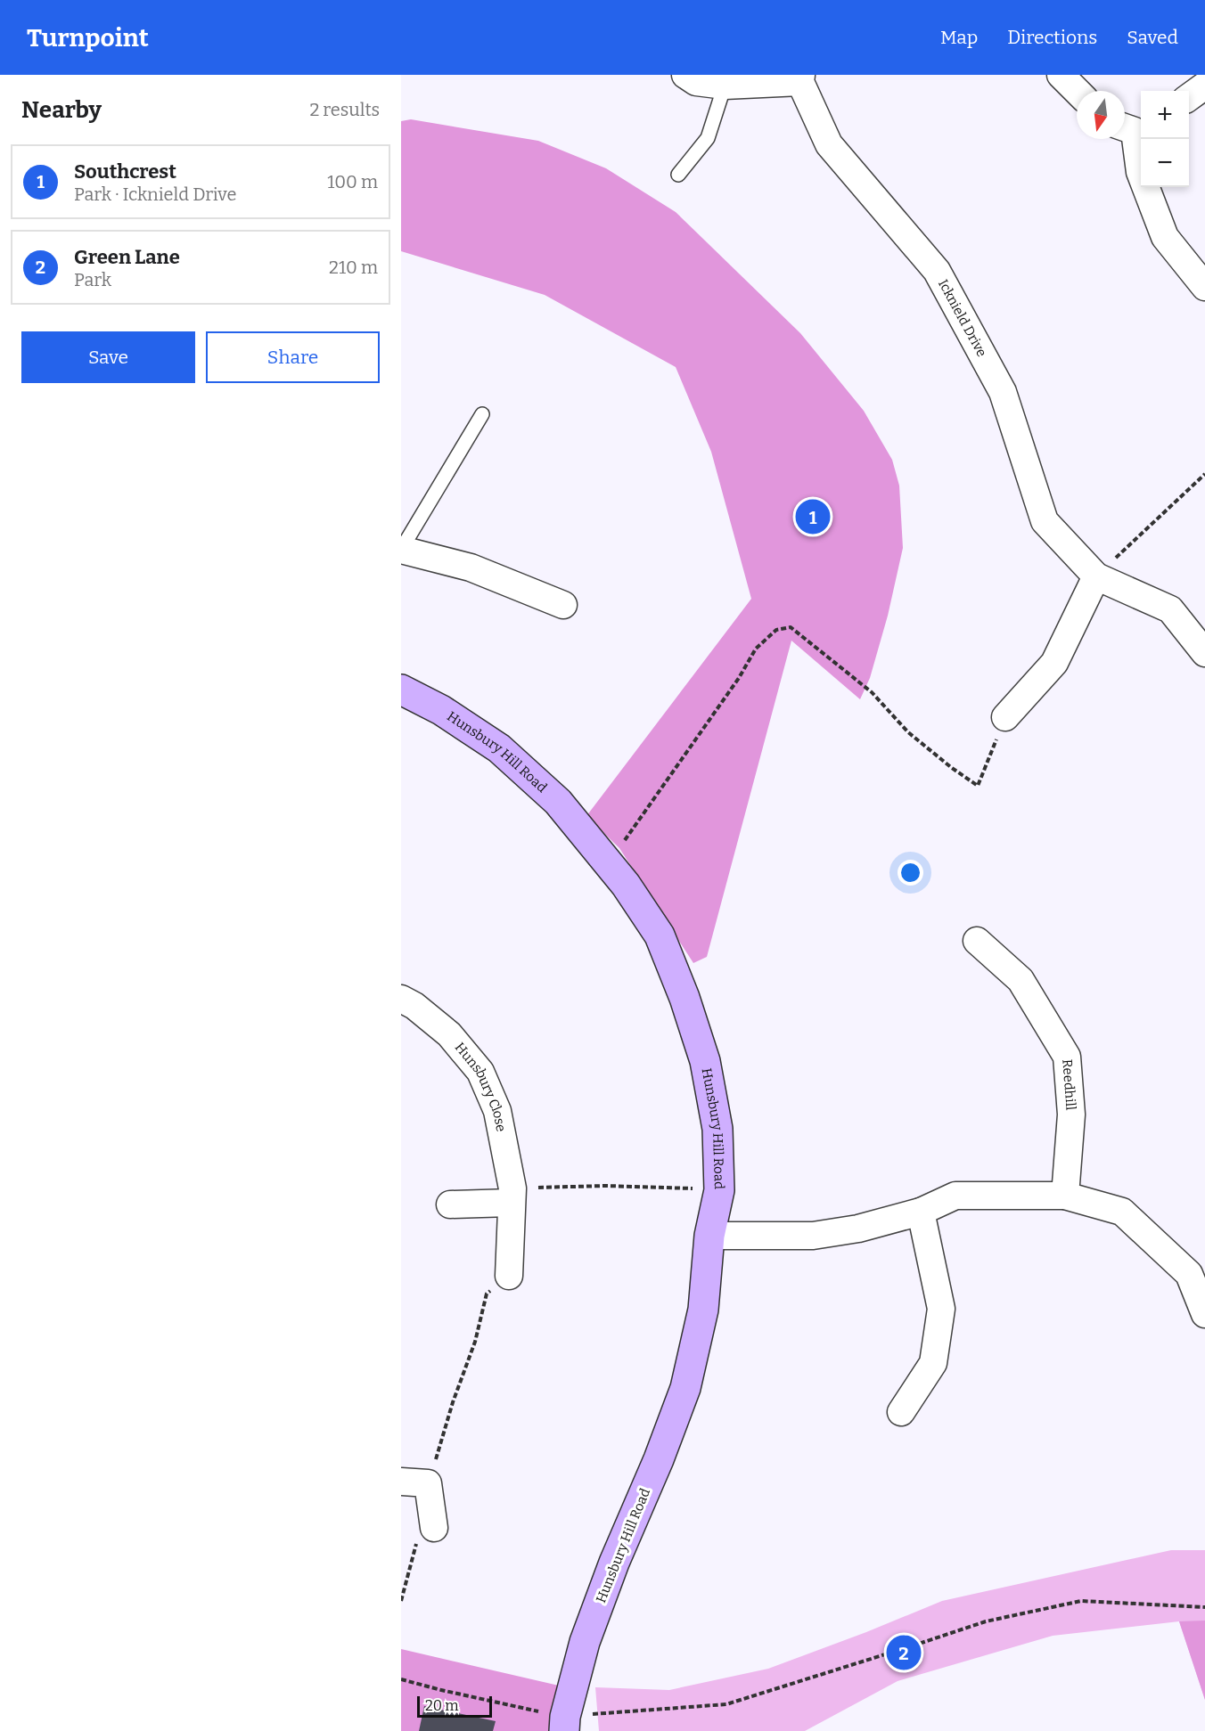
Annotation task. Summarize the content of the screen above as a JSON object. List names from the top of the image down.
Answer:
{
  "streets": {
    "street": [
      "Icknield Drive",
      "Hunsbury Hill Road",
      "Reedhill",
      "Hunsbury Close"
    ]
  },
  "scale_bar": "20 m",
  "north": "bottom",
  "page": {
    "header": "Turnpoint",
    "nav": ["Map", "Directions", "Saved"],
    "heading": ["Nearby", "2 results"],
    "map_buttons": ["+", "−"],
    "list": [
      {
        "mark": "1",
        "name": "Southcrest",
        "note": "Park · Icknield Drive",
        "value": "100 m"
      },
      {
        "mark": "2",
        "name": "Green Lane",
        "note": "Park",
        "value": "210 m"
      }
    ],
    "buttons": ["Save", "Share"],
    "pins": ["1", "2"],
    "scale": "20 m"
  }
}
